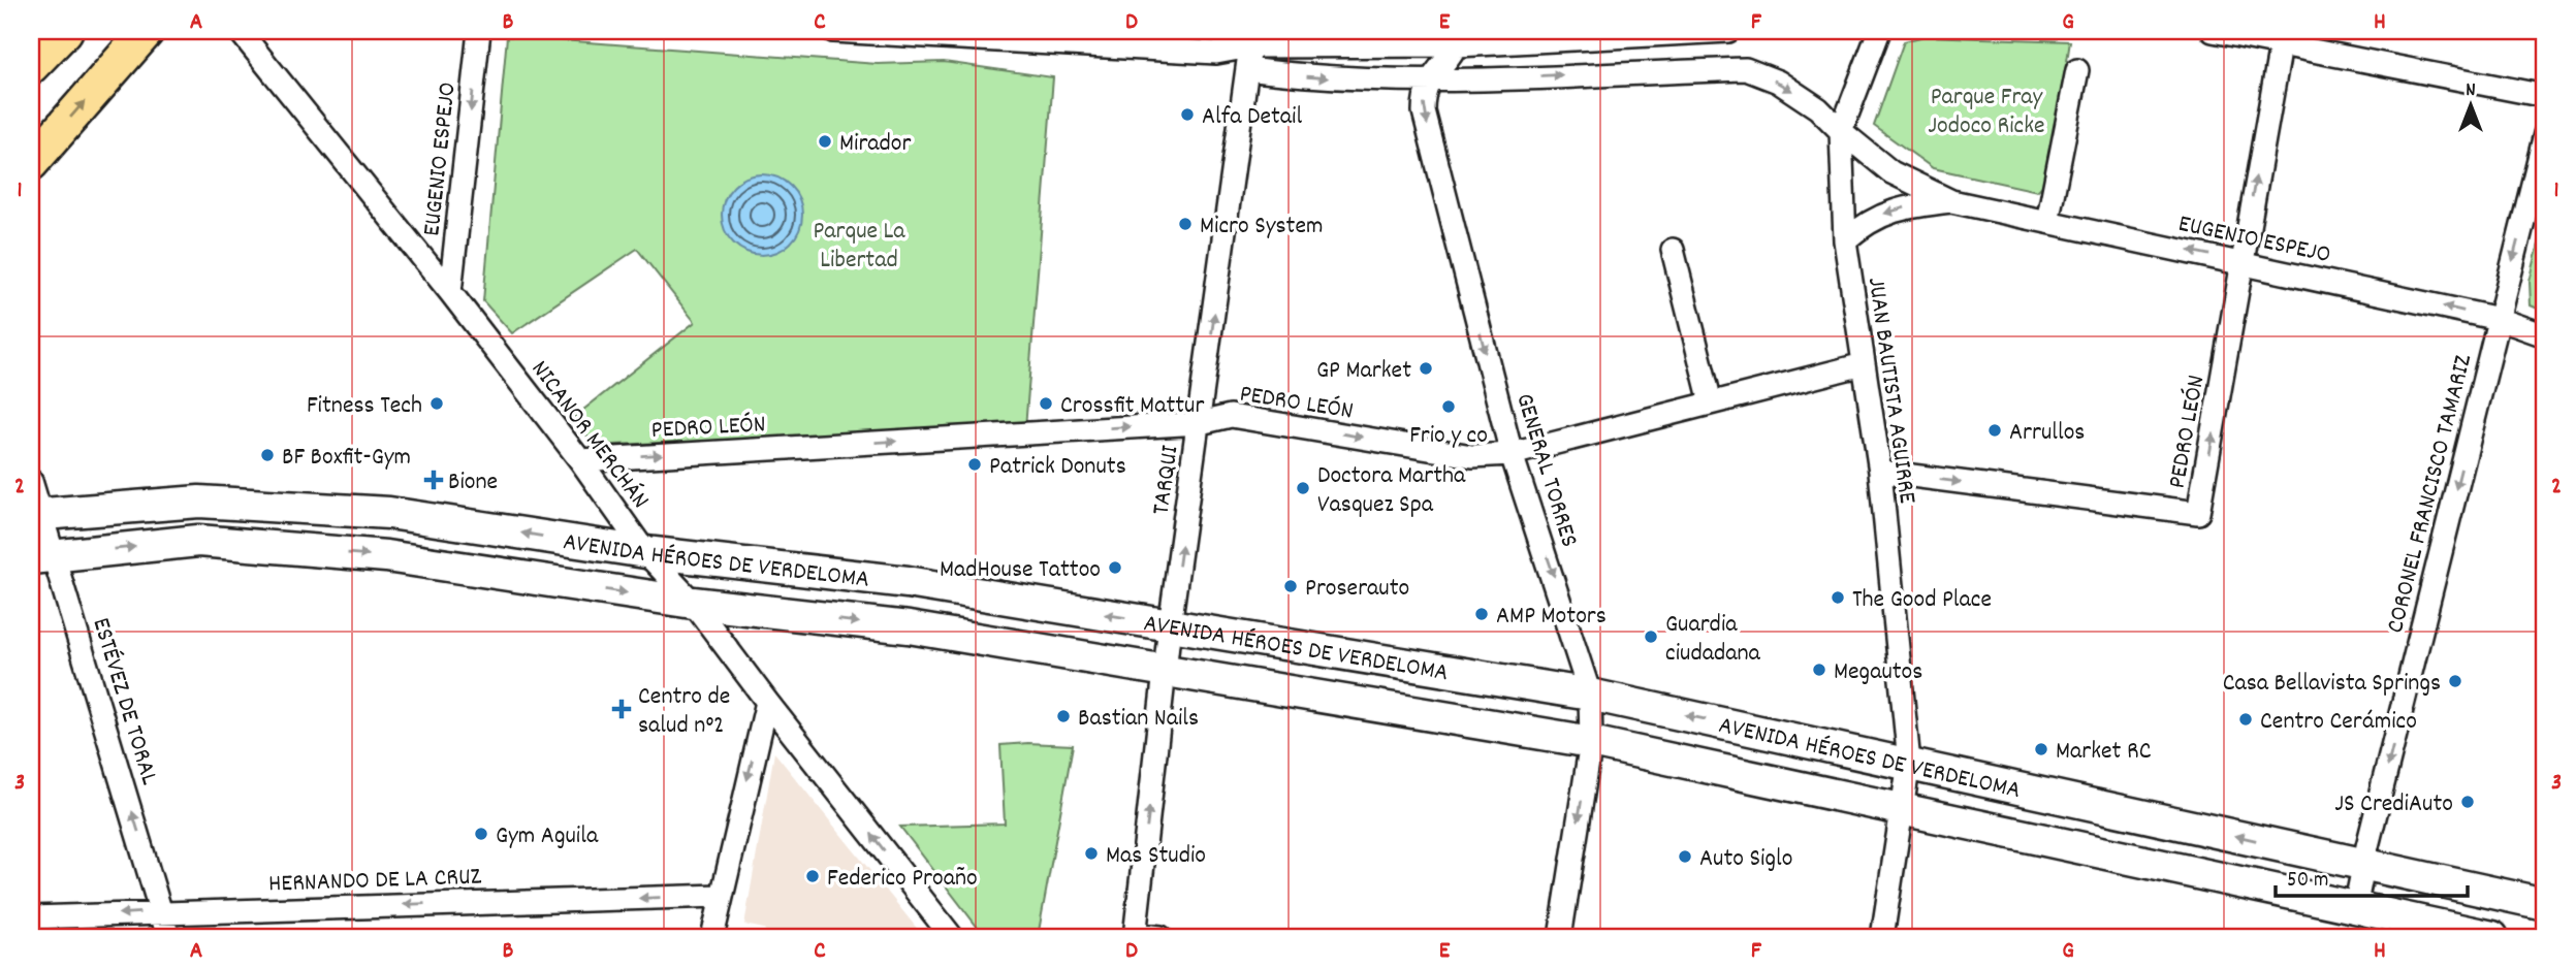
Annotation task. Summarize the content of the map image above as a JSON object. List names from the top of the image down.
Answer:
{
  "streets": {
    "main road": ["AVENIDA HÉROES DE VERDELOMA"],
    "street": [
      "EUGENIO ESPEJO",
      "JUAN BAUTISTA AGUIRRE",
      "PEDRO LEÓN",
      "NICANOR MERCHÁN",
      "GENERAL TORRES",
      "TARQUI",
      "CORONEL FRANCISCO TAMARIZ",
      "ESTÉVEZ DE TORAL",
      "HERNANDO DE LA CRUZ"
    ]
  },
  "crossings": [
    ["EUGENIO ESPEJO", "JUAN BAUTISTA AGUIRRE"],
    ["EUGENIO ESPEJO", "PEDRO LEÓN"],
    ["EUGENIO ESPEJO", "NICANOR MERCHÁN"],
    ["EUGENIO ESPEJO", "GENERAL TORRES"],
    ["EUGENIO ESPEJO", "TARQUI"],
    ["EUGENIO ESPEJO", "CORONEL FRANCISCO TAMARIZ"],
    ["JUAN BAUTISTA AGUIRRE", "PEDRO LEÓN"],
    ["JUAN BAUTISTA AGUIRRE", "AVENIDA HÉROES DE VERDELOMA"],
    ["PEDRO LEÓN", "NICANOR MERCHÁN"],
    ["PEDRO LEÓN", "GENERAL TORRES"],
    ["PEDRO LEÓN", "TARQUI"],
    ["NICANOR MERCHÁN", "AVENIDA HÉROES DE VERDELOMA"],
    ["GENERAL TORRES", "AVENIDA HÉROES DE VERDELOMA"],
    ["TARQUI", "AVENIDA HÉROES DE VERDELOMA"],
    ["CORONEL FRANCISCO TAMARIZ", "AVENIDA HÉROES DE VERDELOMA"],
    ["AVENIDA HÉROES DE VERDELOMA", "ESTÉVEZ DE TORAL"],
    ["ESTÉVEZ DE TORAL", "HERNANDO DE LA CRUZ"]
  ],
  "one_way": [
    "PEDRO LEÓN",
    "GENERAL TORRES",
    "TARQUI",
    "CORONEL FRANCISCO TAMARIZ",
    "ESTÉVEZ DE TORAL",
    "HERNANDO DE LA CRUZ"
  ],
  "parks": ["Parque Fray Jodoco Ricke", "Parque La Libertad"],
  "places": {
    "other": [
      "Alfa Detail",
      "Mirador",
      "Micro System",
      "GP Market",
      "Fitness Tech",
      "Crossfit Mattur",
      "Frio y co",
      "Arrullos",
      "BF Boxfit-Gym",
      "Patrick Donuts",
      "Doctora Martha Vasquez Spa",
      "MadHouse Tattoo",
      "Proserauto",
      "The Good Place",
      "AMP Motors",
      "Guardia ciudadana",
      "Megautos",
      "Casa Bellavista Springs",
      "Bastian Nails",
      "Centro Cerámico",
      "Market RC",
      "JS CrediAuto",
      "Gym Aguila",
      "Mas Studio",
      "Auto Siglo",
      "Federico Proaño"
    ],
    "health": ["Bione", "Centro de salud n°2"]
  },
  "scale_bar": "50 m",
  "north": "top",
  "grid": {
    "columns": [
      "A",
      "B",
      "C",
      "D",
      "E",
      "F",
      "G",
      "H"
    ],
    "rows": ["1", "2", "3"]
  }
}
